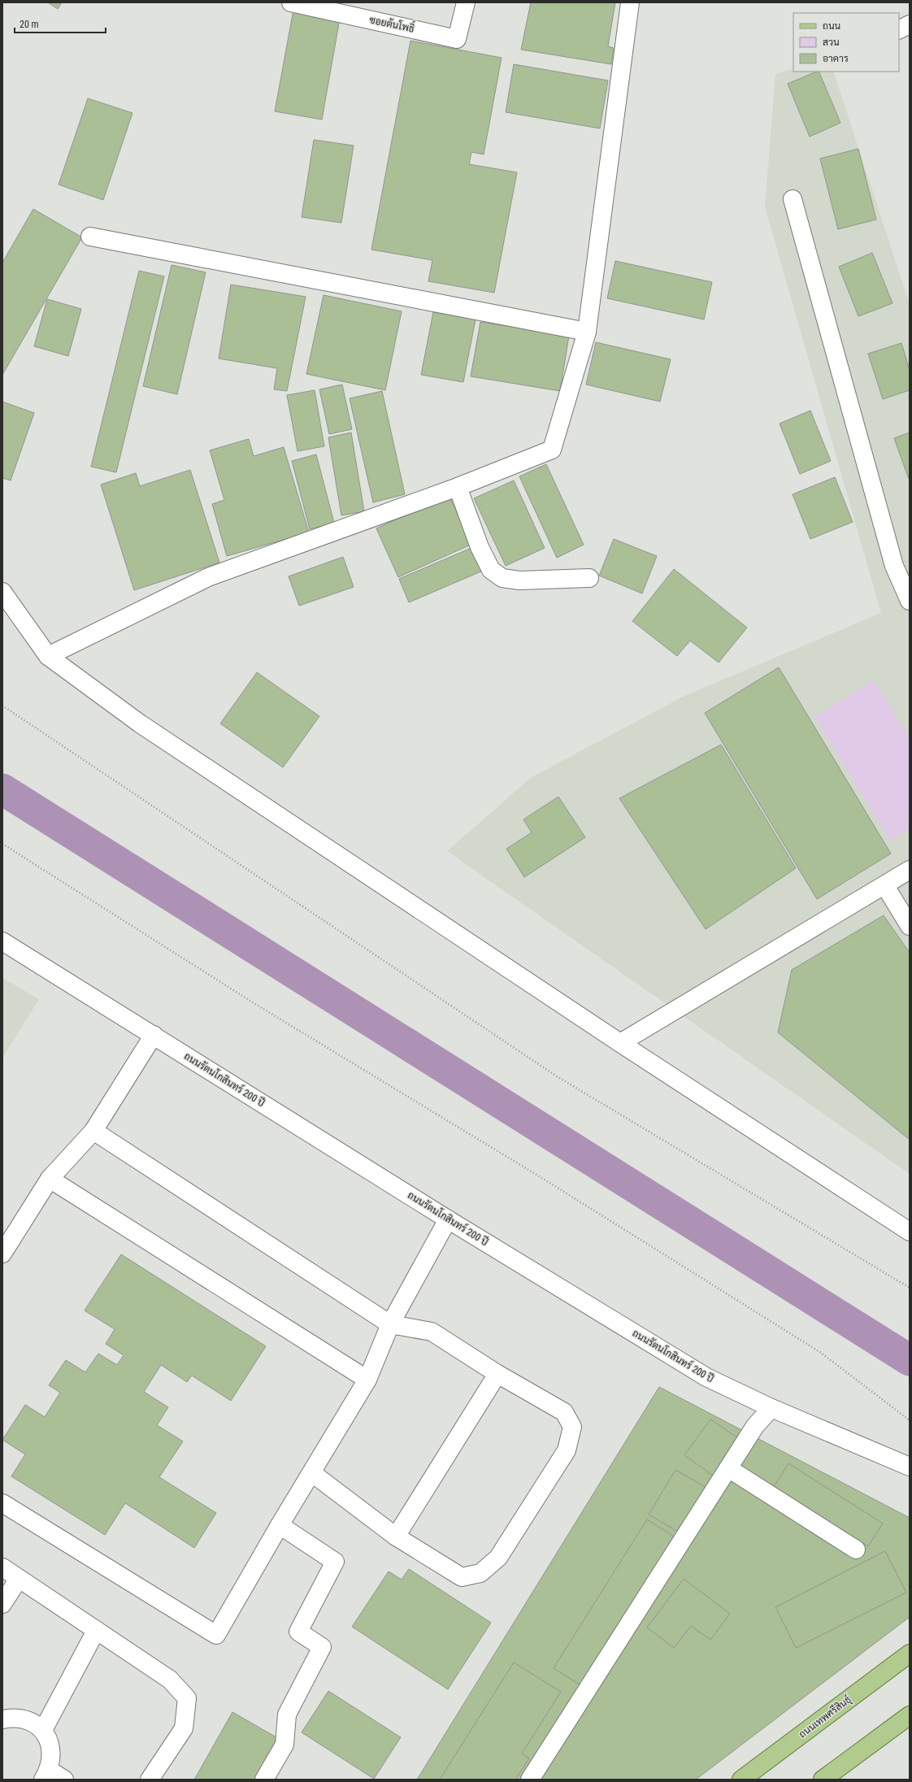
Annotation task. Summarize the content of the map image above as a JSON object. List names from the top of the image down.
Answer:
{
  "streets": {
    "main road": ["ถนนเทพศรีสินธุ์"],
    "street": ["ซอยต้นโพธิ์", "ถนนรัตนโกสินทร์ 200 ปี"]
  },
  "legend": ["ถนน", "สวน", "อาคาร"],
  "scale_bar": "20 m"
}
